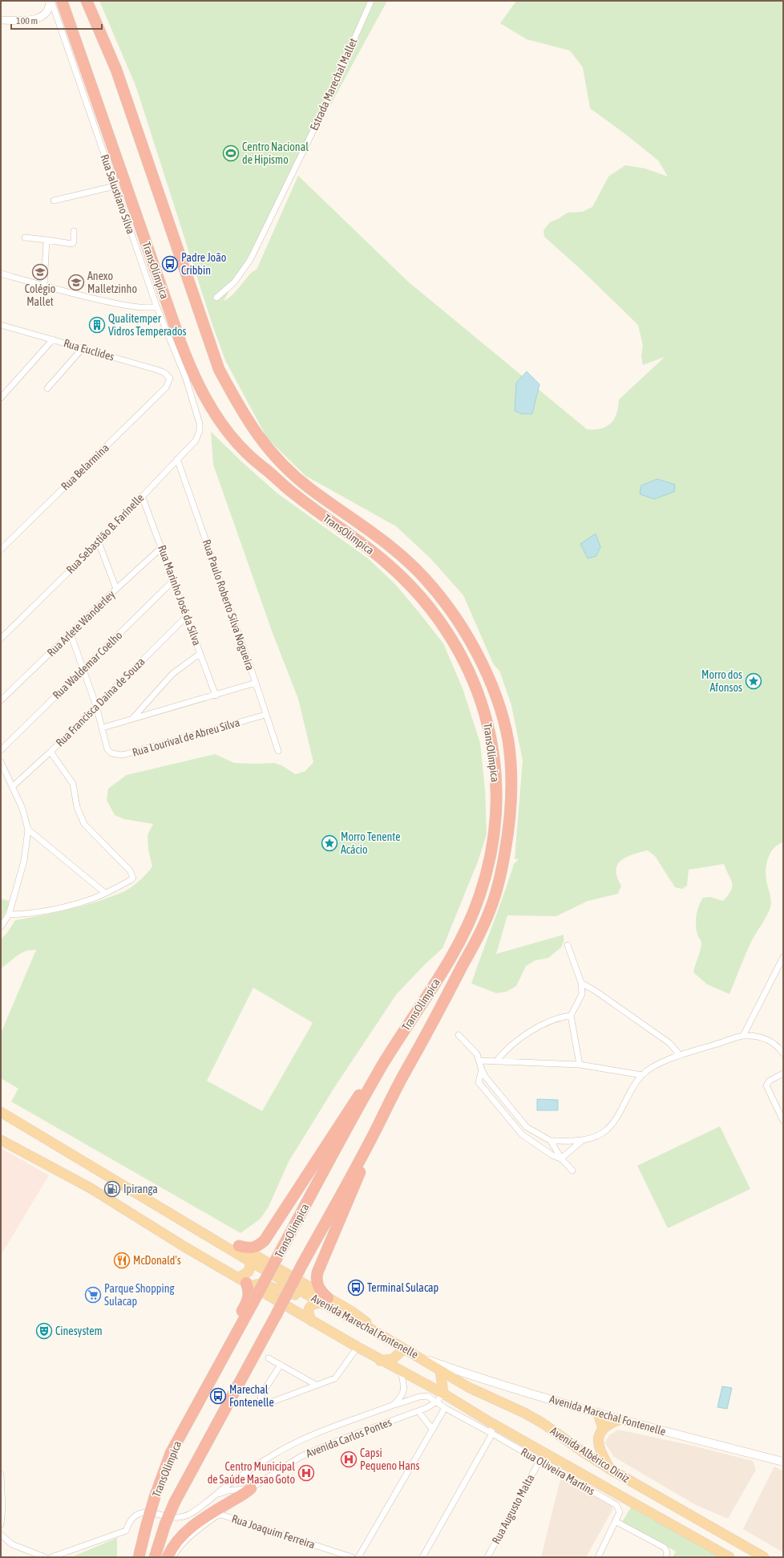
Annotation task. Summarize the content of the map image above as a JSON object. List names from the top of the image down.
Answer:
{
  "streets": {
    "highway": ["TransOlímpica"],
    "main road": ["Avenida Marechal Fontenelle", "Avenida Albérico Diniz"],
    "street": [
      "Estrada Marechal Mallet",
      "Rua Salustiano Silva",
      "Rua Euclides",
      "Rua Belarmina",
      "Rua Sebastião B. Farinelle",
      "Rua Marinho José da Silva",
      "Rua Paulo Roberto Silva Nogueira",
      "Rua Arlete Wanderley",
      "Rua Waldemar Coelho",
      "Rua Francisca Daina de Souza",
      "Rua Lourival de Abreu Silva",
      "Avenida Carlos Pontes",
      "Rua Oliveira Martins",
      "Rua Augusto Malta",
      "Rua Joaquim Ferreira"
    ]
  },
  "crossings": [
    ["Rua Salustiano Silva", "Rua Sebastião B. Farinelle"],
    ["TransOlímpica", "Avenida Marechal Fontenelle"],
    ["Rua Euclides", "Rua Belarmina"],
    ["Rua Sebastião B. Farinelle", "Rua Marinho José da Silva"],
    ["Rua Sebastião B. Farinelle", "Rua Paulo Roberto Silva Nogueira"],
    ["Rua Marinho José da Silva", "Rua Arlete Wanderley"],
    ["Rua Marinho José da Silva", "Rua Waldemar Coelho"],
    ["Rua Marinho José da Silva", "Rua Francisca Daina de Souza"],
    ["Rua Paulo Roberto Silva Nogueira", "Rua Lourival de Abreu Silva"],
    ["Avenida Marechal Fontenelle", "Avenida Albérico Diniz"],
    ["Avenida Carlos Pontes", "Avenida Albérico Diniz"],
    ["Rua Oliveira Martins", "Rua Augusto Malta"]
  ],
  "places": {
    "sports": ["Centro Nacional de Hipismo"],
    "bus stop": ["Padre João Cribbin", "Terminal Sulacap", "Marechal Fontenelle"],
    "school or university": ["Colégio Mallet", "Anexo Malletzinho"],
    "building": ["Qualitemper Vidros Temperados"],
    "place": ["Morro dos Afonsos", "Morro Tenente Acácio"],
    "fuel station": ["Ipiranga"],
    "restaurant": ["McDonald's"],
    "supermarket": ["Parque Shopping Sulacap"],
    "theatre": ["Cinesystem"],
    "hospital": ["Capsi Pequeno Hans", "Centro Municipal de Saúde Masao Goto"]
  },
  "scale_bar": "100 m"
}
